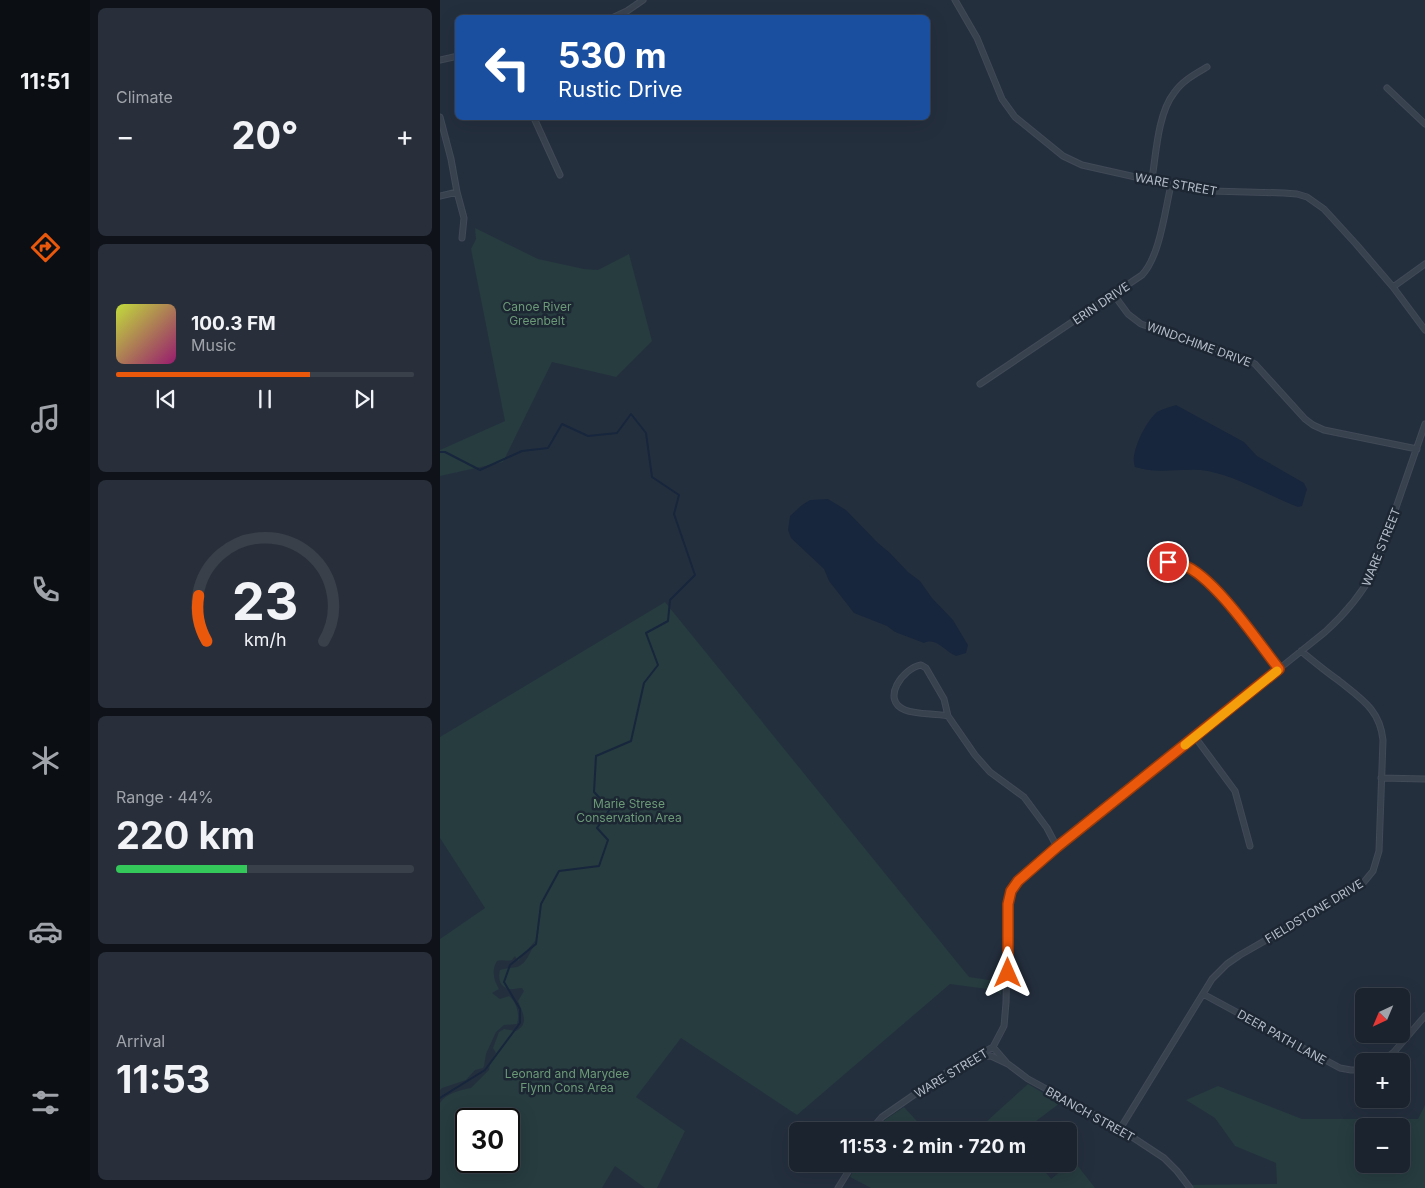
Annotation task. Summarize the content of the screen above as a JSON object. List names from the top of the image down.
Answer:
{
  "streets": {
    "street": [
      "WARE STREET",
      "ERIN DRIVE",
      "WINDCHIME DRIVE",
      "FIELDSTONE DRIVE",
      "DEER PATH LANE",
      "BRANCH STREET"
    ]
  },
  "crossings": [
    ["WARE STREET", "ERIN DRIVE"],
    ["WARE STREET", "WINDCHIME DRIVE"],
    ["WARE STREET", "FIELDSTONE DRIVE"],
    ["WARE STREET", "BRANCH STREET"],
    ["ERIN DRIVE", "WINDCHIME DRIVE"],
    ["FIELDSTONE DRIVE", "DEER PATH LANE"],
    ["FIELDSTONE DRIVE", "BRANCH STREET"]
  ],
  "parks": ["Canoe River Greenbelt", "Marie Strese Conservation Area", "Leonard and Marydee Flynn Cons Area"],
  "north": "bottom left",
  "page": {
    "tabs": "11:51",
    "tile": [
      "Climate",
      ["Range · 44%", "220 km"],
      ["Arrival", "11:53"]
    ],
    "turn": ["530 m", "Rustic Drive"],
    "heat": ["−", "20°", "+"],
    "song": ["100.3 FM", "Music"],
    "map_buttons": ["+", "−"],
    "limit": "30",
    "trip": "11:53 · 2 min · 720 m",
    "gauge": ["23", "km/h"]
  }
}
